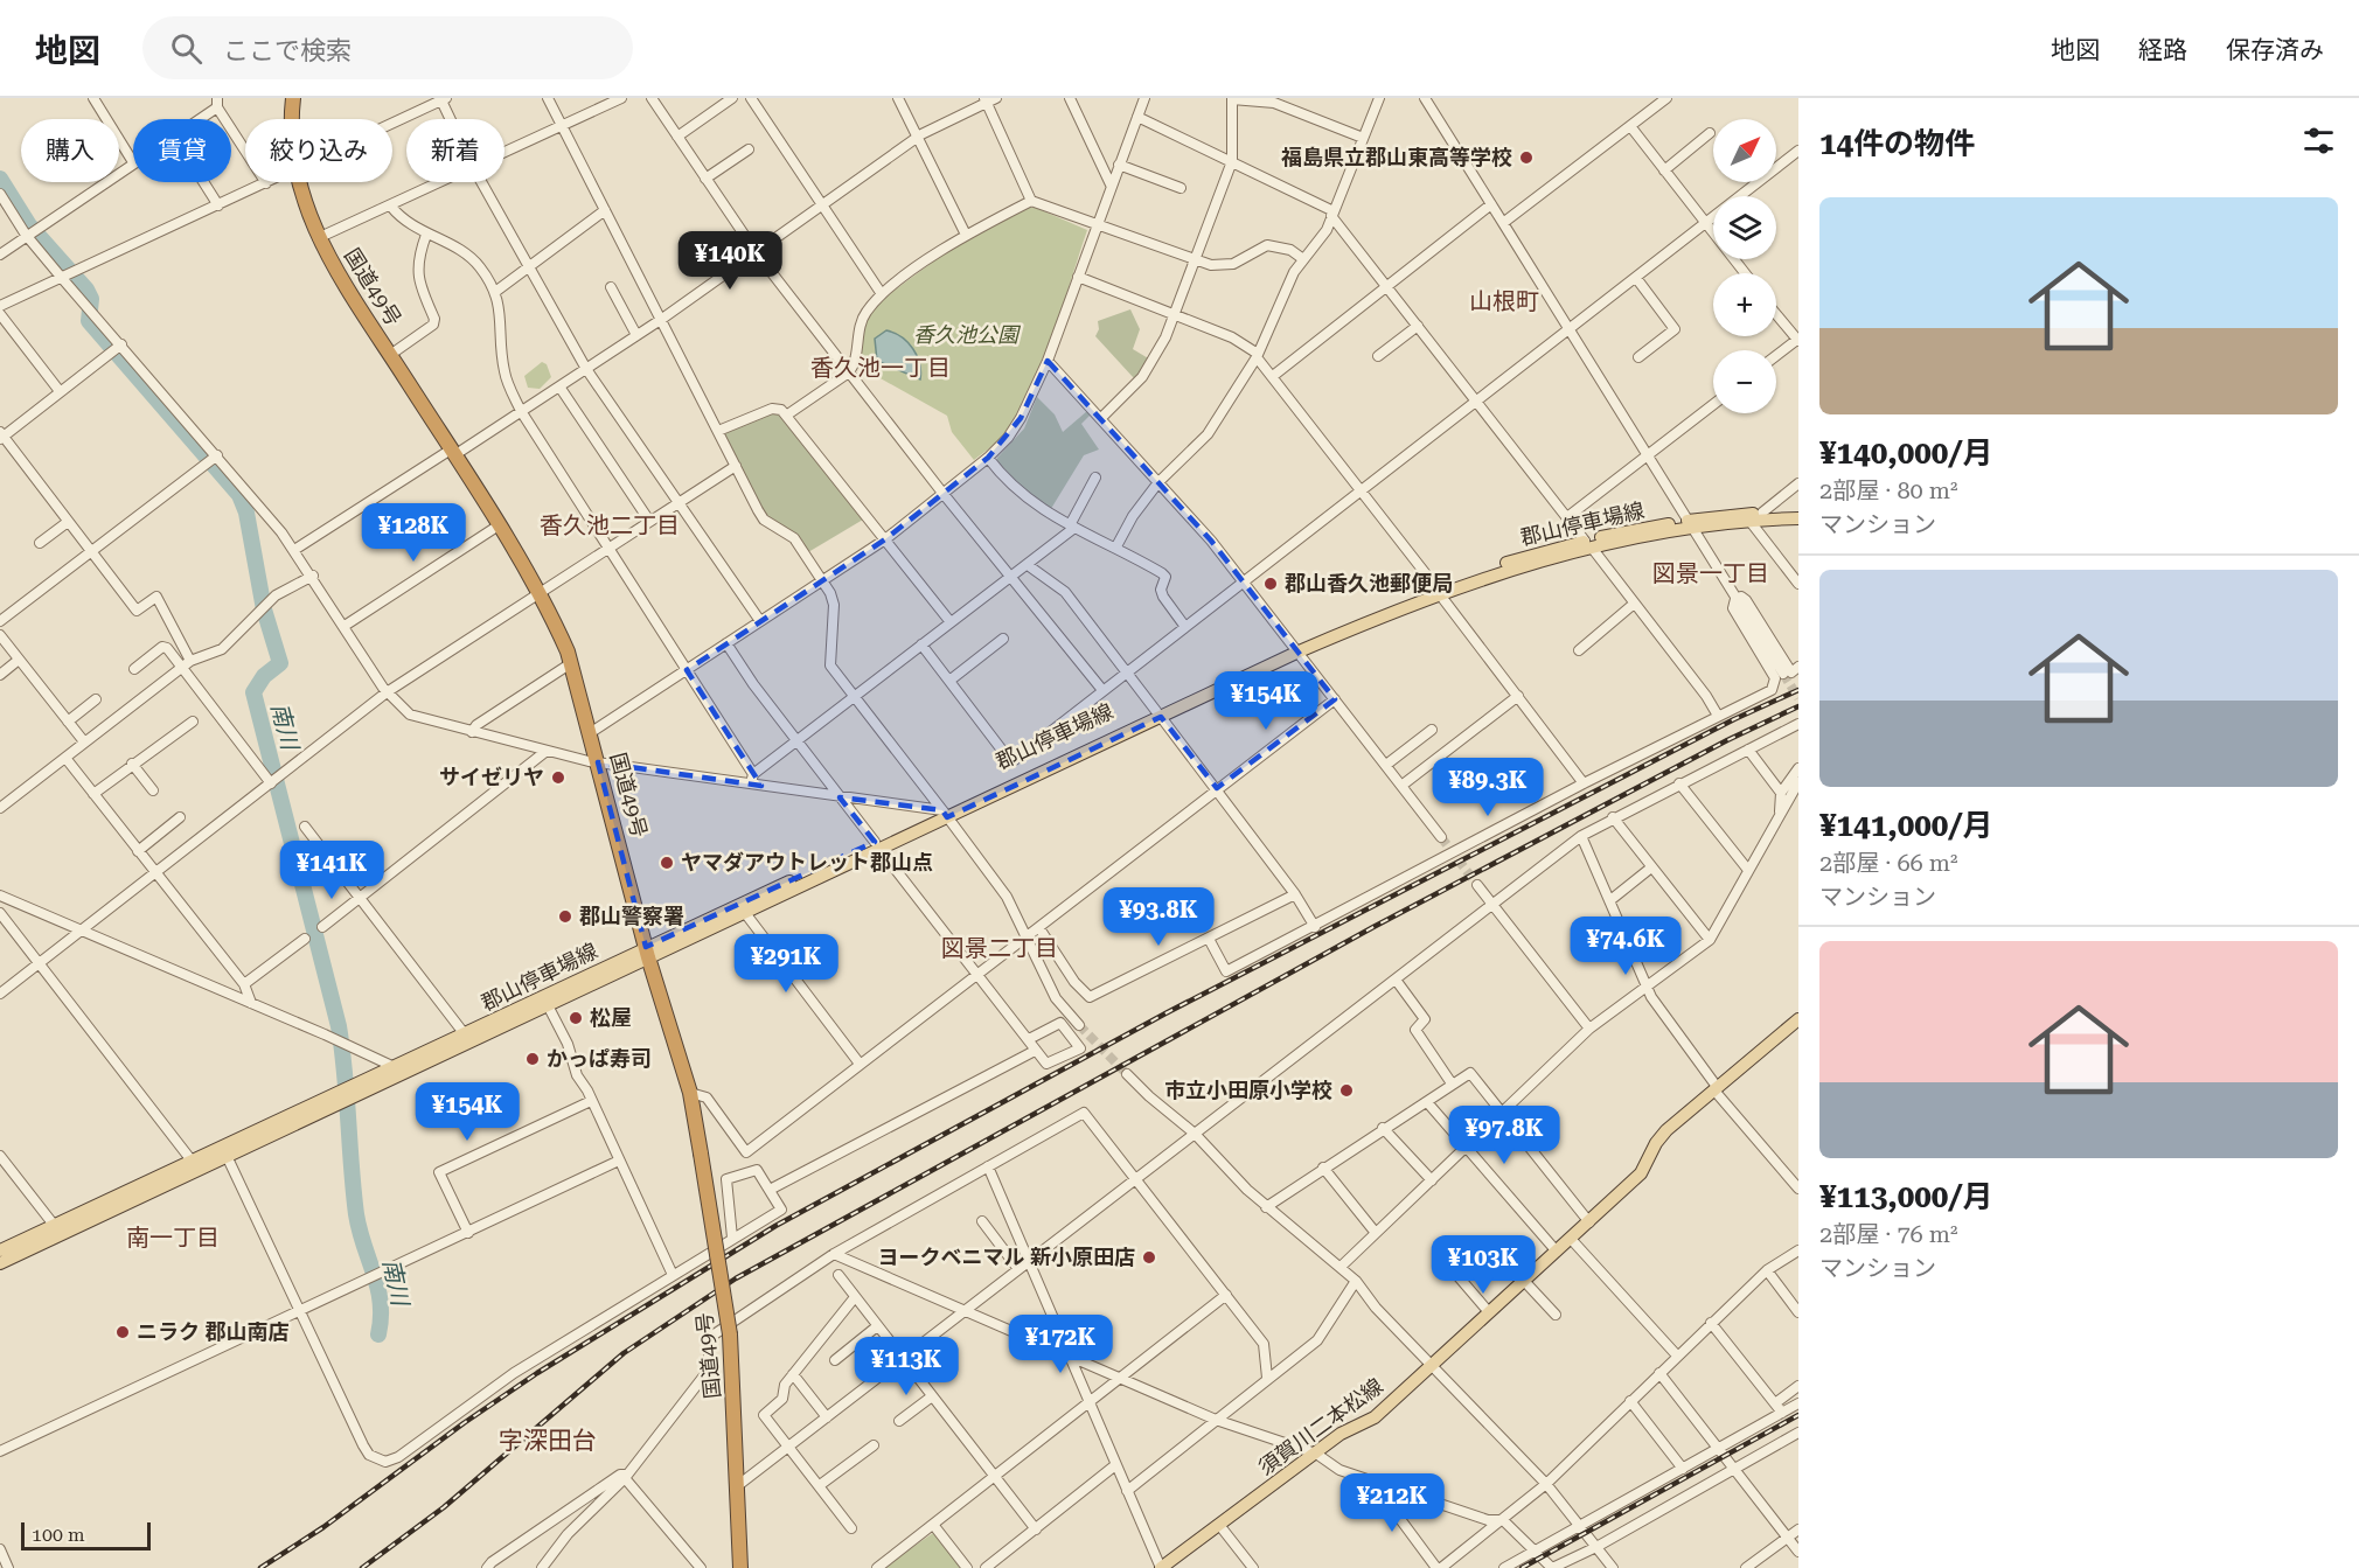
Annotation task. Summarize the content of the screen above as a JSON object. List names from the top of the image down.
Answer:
{
  "streets": {
    "highway": ["国道49号"],
    "main road": ["郡山停車場線", "須賀川二本松線"]
  },
  "crossings": [
    ["国道49号", "郡山停車場線"]
  ],
  "districts": [
    "山根町",
    "香久池一丁目",
    "香久池二丁目",
    "図景一丁目",
    "図景二丁目",
    "南一丁目",
    "字深田台"
  ],
  "water": ["南川"],
  "parks": ["香久池公園"],
  "places": [
    "福島県立郡山東高等学校",
    "郡山香久池郵便局",
    "サイゼリヤ",
    "ヤマダアウトレット郡山点",
    "郡山警察署",
    "松屋",
    "かっぱ寿司",
    "市立小田原小学校",
    "ヨークベニマル 新小原田店",
    "ニラク 郡山南店"
  ],
  "scale_bar": "100 m",
  "north": "top right",
  "page": {
    "header": "地図",
    "search": "ここで検索",
    "nav": ["地図", "経路", "保存済み"],
    "heading": "14件の物件",
    "map_buttons": ["+", "−"],
    "chip": [
      "購入",
      "賃貸",
      "絞り込み",
      "新着"
    ],
    "list": [
      {
        "name": "¥140,000/月",
        "note": "2部屋 · 80 m² · マンション"
      },
      {
        "name": "¥141,000/月",
        "note": "2部屋 · 66 m² · マンション"
      },
      {
        "name": "¥113,000/月",
        "note": "2部屋 · 76 m² · マンション"
      }
    ],
    "price": [
      "¥140K",
      "¥128K",
      "¥154K",
      "¥89.3K",
      "¥141K",
      "¥93.8K",
      "¥74.6K",
      "¥291K",
      "¥154K",
      "¥97.8K",
      "¥103K",
      "¥172K",
      "¥113K",
      "¥212K"
    ],
    "scale": "100 m"
  }
}
